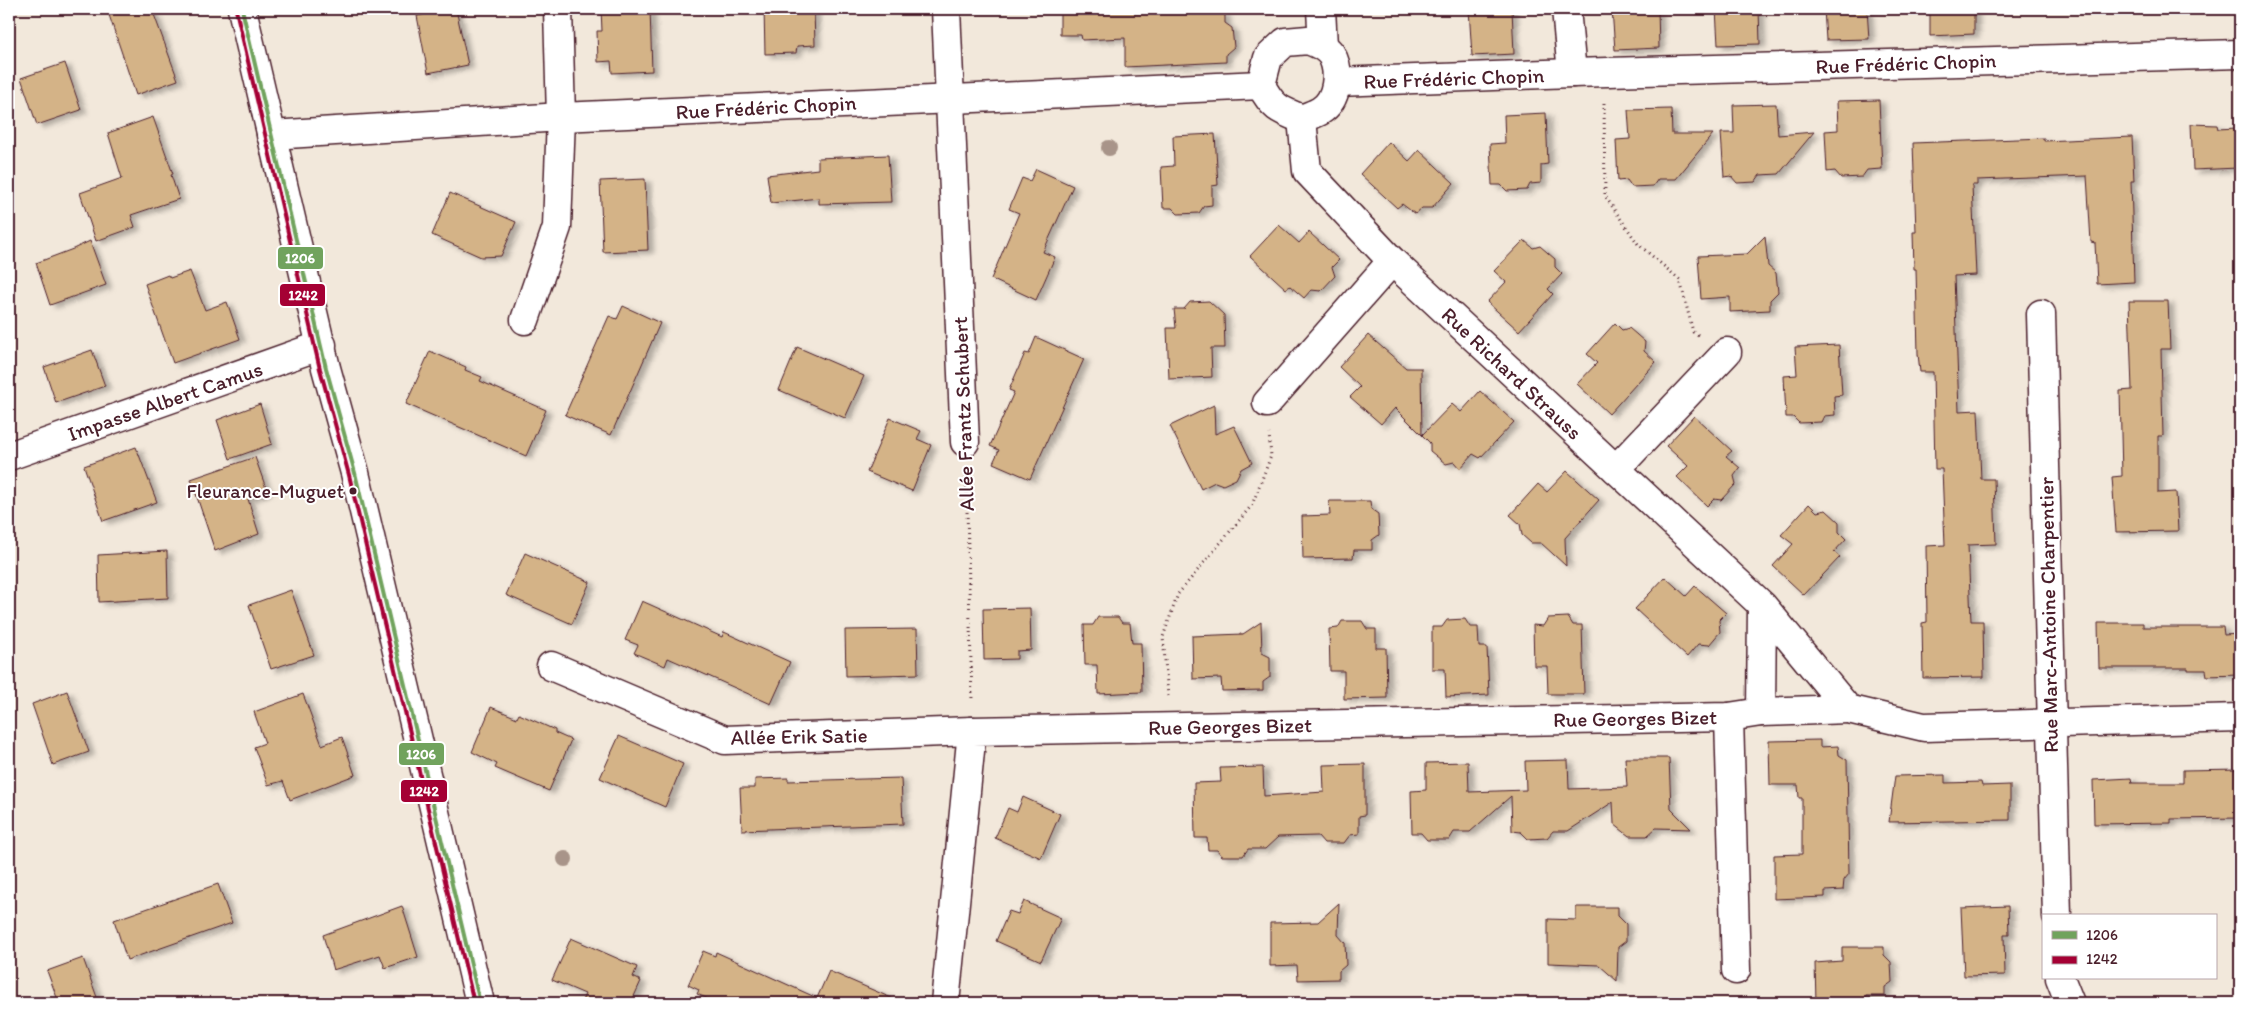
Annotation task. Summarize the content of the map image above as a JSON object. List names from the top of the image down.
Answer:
{
  "streets": {
    "street": [
      "Rue Frédéric Chopin",
      "Rue Richard Strauss",
      "Impasse Albert Camus",
      "Allée Frantz Schubert",
      "Rue Marc-Antoine Charpentier",
      "Rue Georges Bizet",
      "Allée Erik Satie"
    ]
  },
  "crossings": [
    ["Rue Frédéric Chopin", "Rue Richard Strauss"],
    ["Rue Frédéric Chopin", "Allée Frantz Schubert"],
    ["Rue Richard Strauss", "Rue Georges Bizet"],
    ["Allée Frantz Schubert", "Rue Georges Bizet"],
    ["Allée Frantz Schubert", "Allée Erik Satie"],
    ["Rue Georges Bizet", "Allée Erik Satie"]
  ],
  "places": ["Fleurance-Muguet"],
  "lines": ["transit line 1206", "transit line 1242"],
  "legend": ["1206", "1242"]
}
